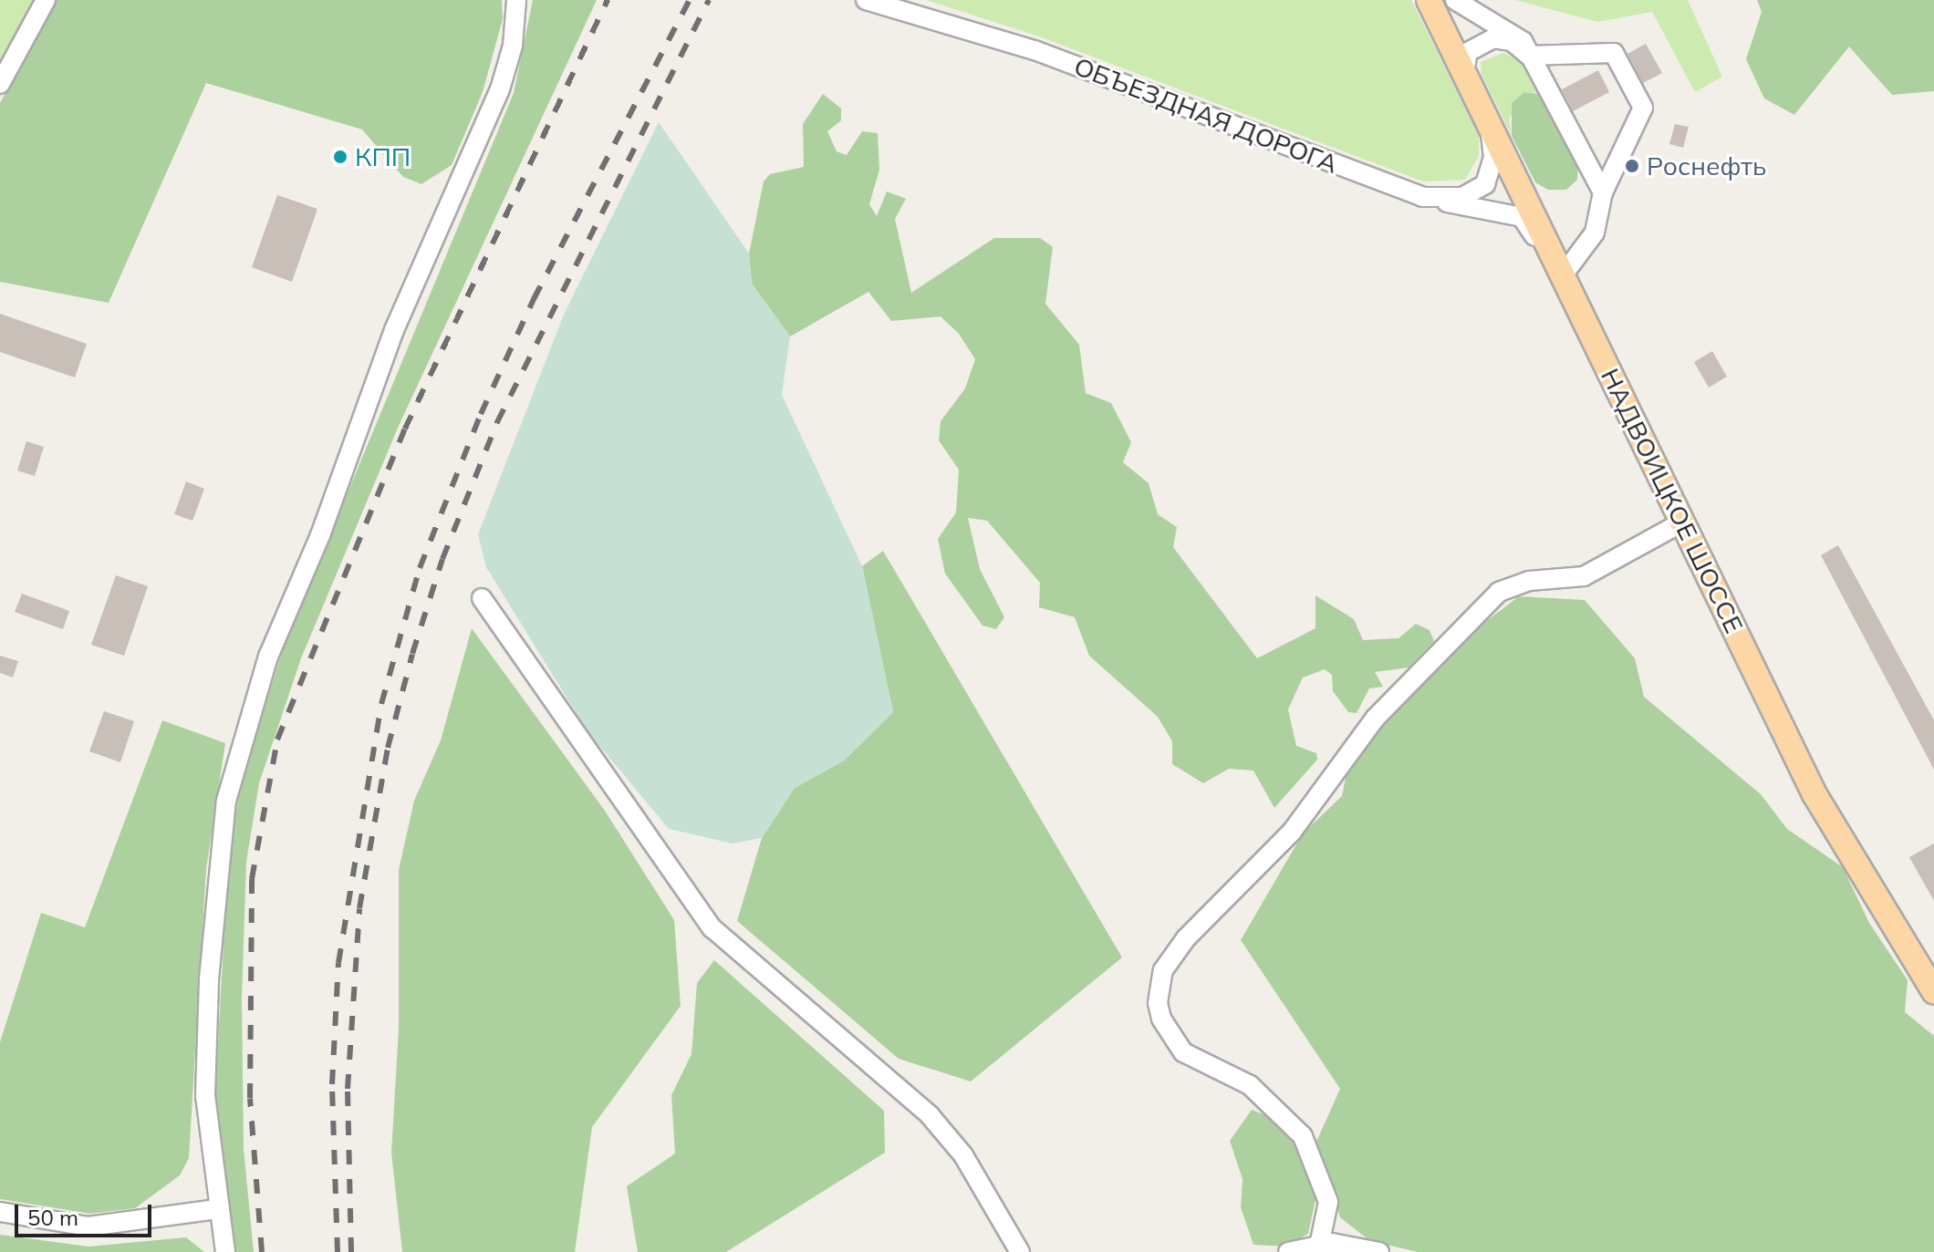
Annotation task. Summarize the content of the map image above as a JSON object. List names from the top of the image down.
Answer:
{
  "streets": {
    "main road": ["НАДВОИЦКОЕ ШОССЕ"],
    "street": ["ОБЪЕЗДНАЯ ДОРОГА"]
  },
  "crossings": [
    ["ОБЪЕЗДНАЯ ДОРОГА", "НАДВОИЦКОЕ ШОССЕ"]
  ],
  "places": ["КПП", "Роснефть"],
  "scale_bar": "50 m"
}
